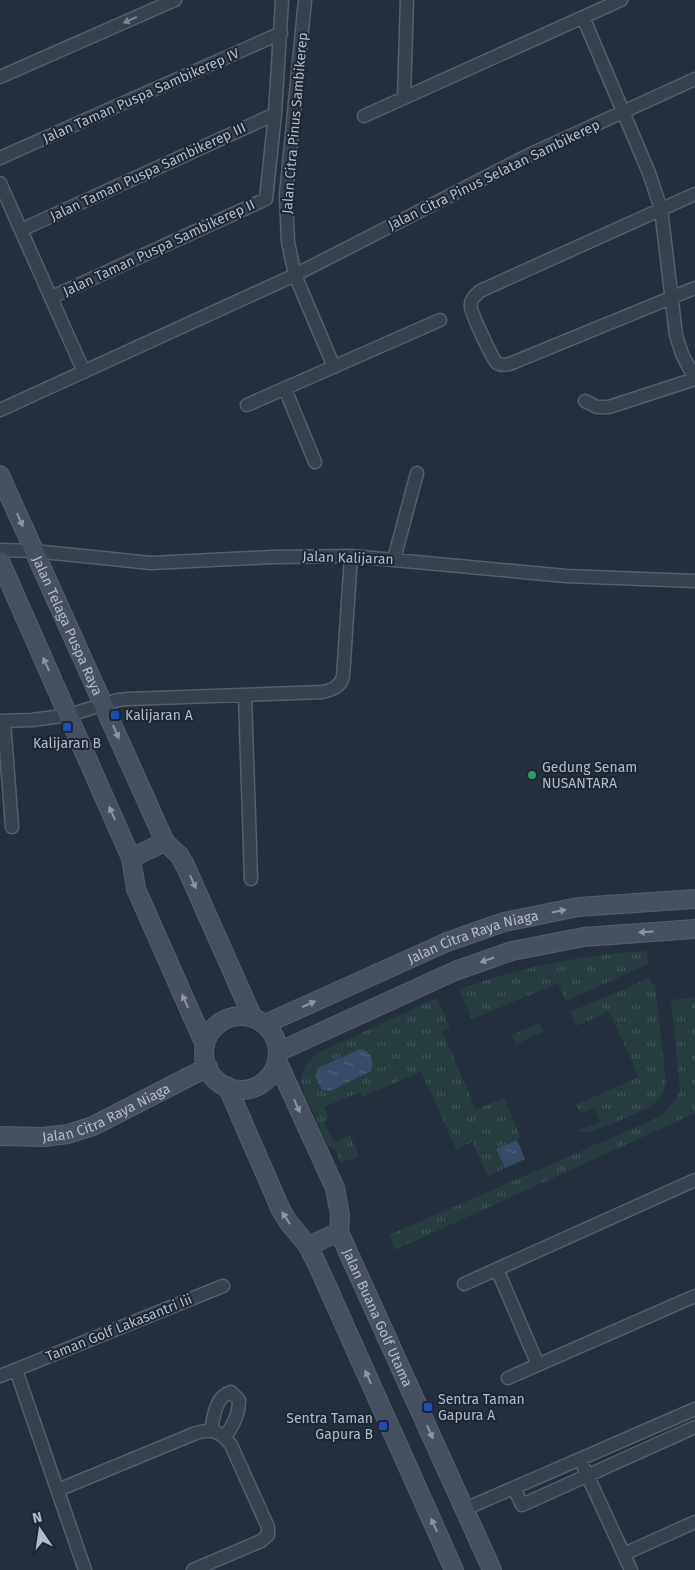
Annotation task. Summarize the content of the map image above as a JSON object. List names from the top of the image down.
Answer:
{
  "streets": {
    "main road": ["Jalan Telaga Puspa Raya", "Jalan Citra Raya Niaga", "Jalan Buana Golf Utama"],
    "street": [
      "Jalan Taman Puspa Sambikerep IV",
      "Jalan Citra Pinus Sambikerep",
      "Jalan Taman Puspa Sambikerep III",
      "Jalan Citra Pinus Selatan Sambikerep",
      "Jalan Taman Puspa Sambikerep II",
      "Jalan Kalijaran",
      "Taman Golf Lakasantri Iii"
    ]
  },
  "crossings": [
    ["Jalan Citra Pinus Sambikerep", "Jalan Citra Pinus Selatan Sambikerep"],
    ["Jalan Taman Puspa Sambikerep III", "Jalan Taman Puspa Sambikerep II"],
    ["Jalan Kalijaran", "Jalan Telaga Puspa Raya"],
    ["Jalan Telaga Puspa Raya", "Jalan Citra Raya Niaga"],
    ["Jalan Telaga Puspa Raya", "Jalan Buana Golf Utama"],
    ["Jalan Citra Raya Niaga", "Jalan Buana Golf Utama"]
  ],
  "places": {
    "transit": [
      "Kalijaran A",
      "Kalijaran B",
      "Sentra Taman Gapura A",
      "Sentra Taman Gapura B"
    ],
    "other": ["Gedung Senam NUSANTARA"]
  },
  "north": "top"
}
